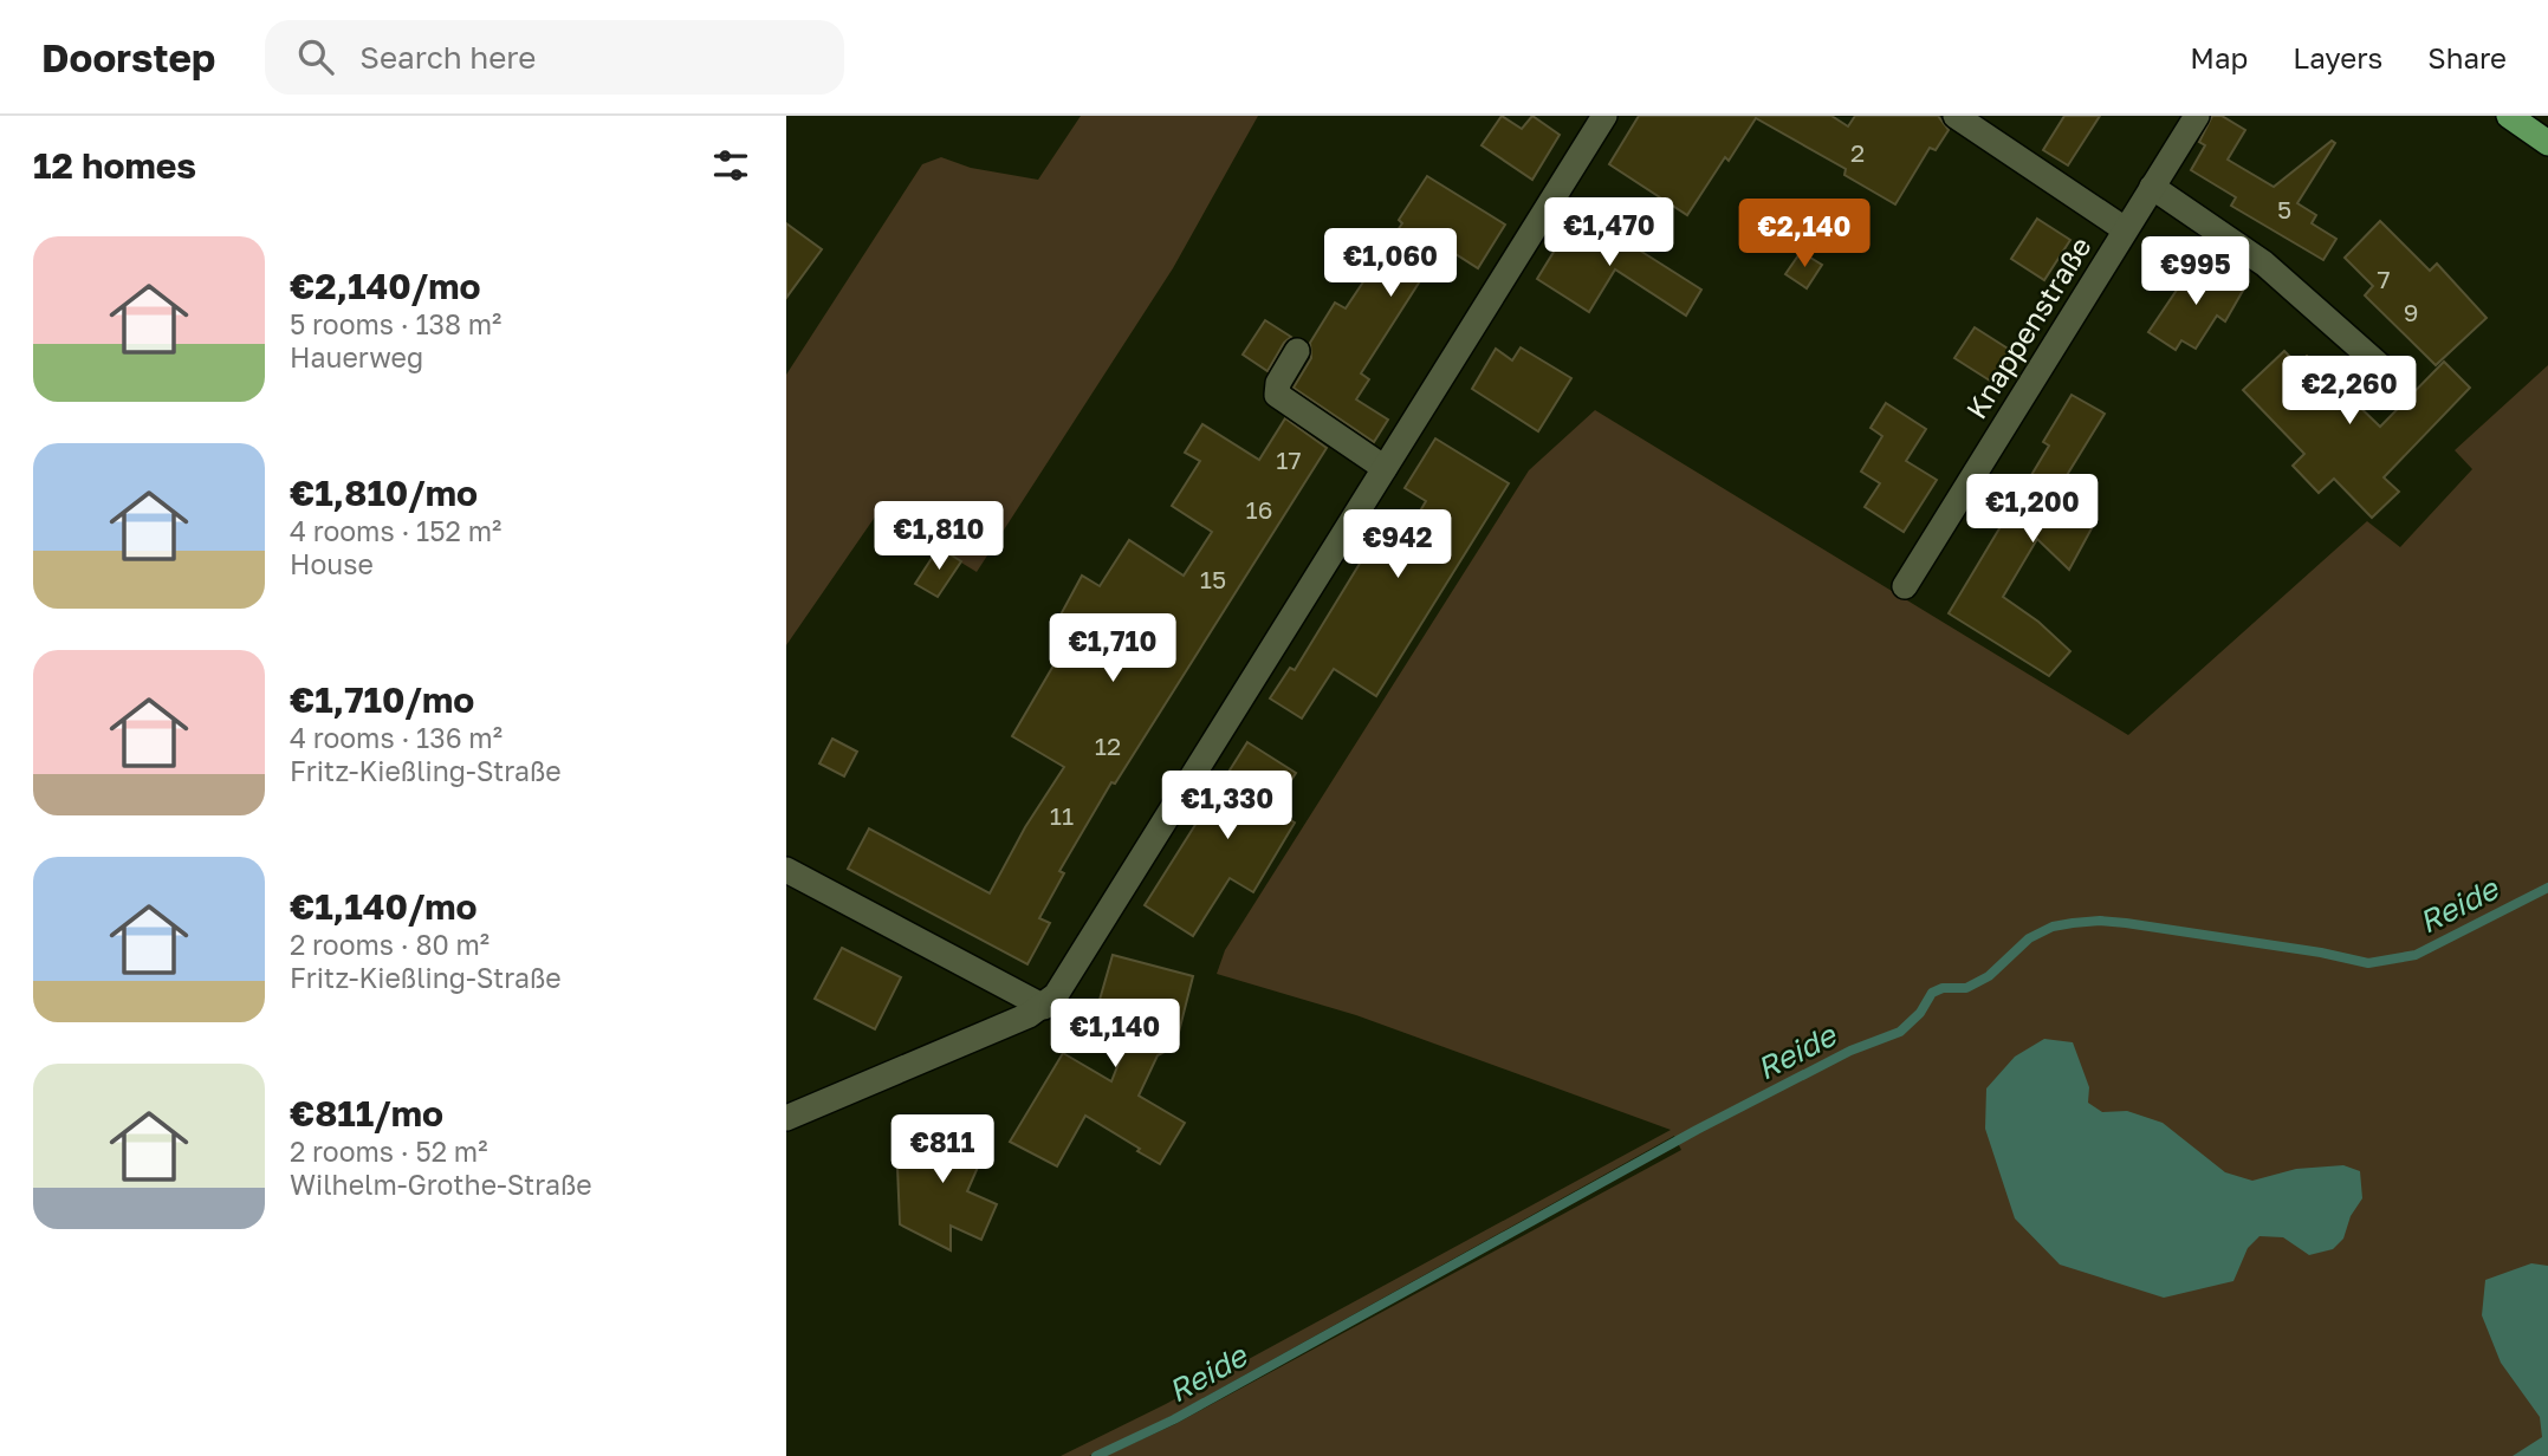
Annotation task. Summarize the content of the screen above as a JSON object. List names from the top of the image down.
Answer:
{
  "streets": {
    "street": ["Knappenstraße"]
  },
  "water": ["Reide"],
  "house_numbers": [
    "2",
    "5",
    "7",
    "9",
    "17",
    "16",
    "15",
    "12",
    "11"
  ],
  "page": {
    "header": "Doorstep",
    "search": "Search here",
    "nav": ["Map", "Layers", "Share"],
    "heading": "12 homes",
    "price": [
      "€1,470",
      "€2,140",
      "€1,060",
      "€995",
      "€2,260",
      "€1,200",
      "€1,810",
      "€942",
      "€1,710",
      "€1,330",
      "€1,140",
      "€811"
    ],
    "list": [
      {
        "name": "€2,140/mo",
        "note": "5 rooms · 138 m² · Hauerweg"
      },
      {
        "name": "€1,810/mo",
        "note": "4 rooms · 152 m² · House"
      },
      {
        "name": "€1,710/mo",
        "note": "4 rooms · 136 m² · Fritz-Kießling-Straße"
      },
      {
        "name": "€1,140/mo",
        "note": "2 rooms · 80 m² · Fritz-Kießling-Straße"
      },
      {
        "name": "€811/mo",
        "note": "2 rooms · 52 m² · Wilhelm-Grothe-Straße"
      }
    ]
  }
}
